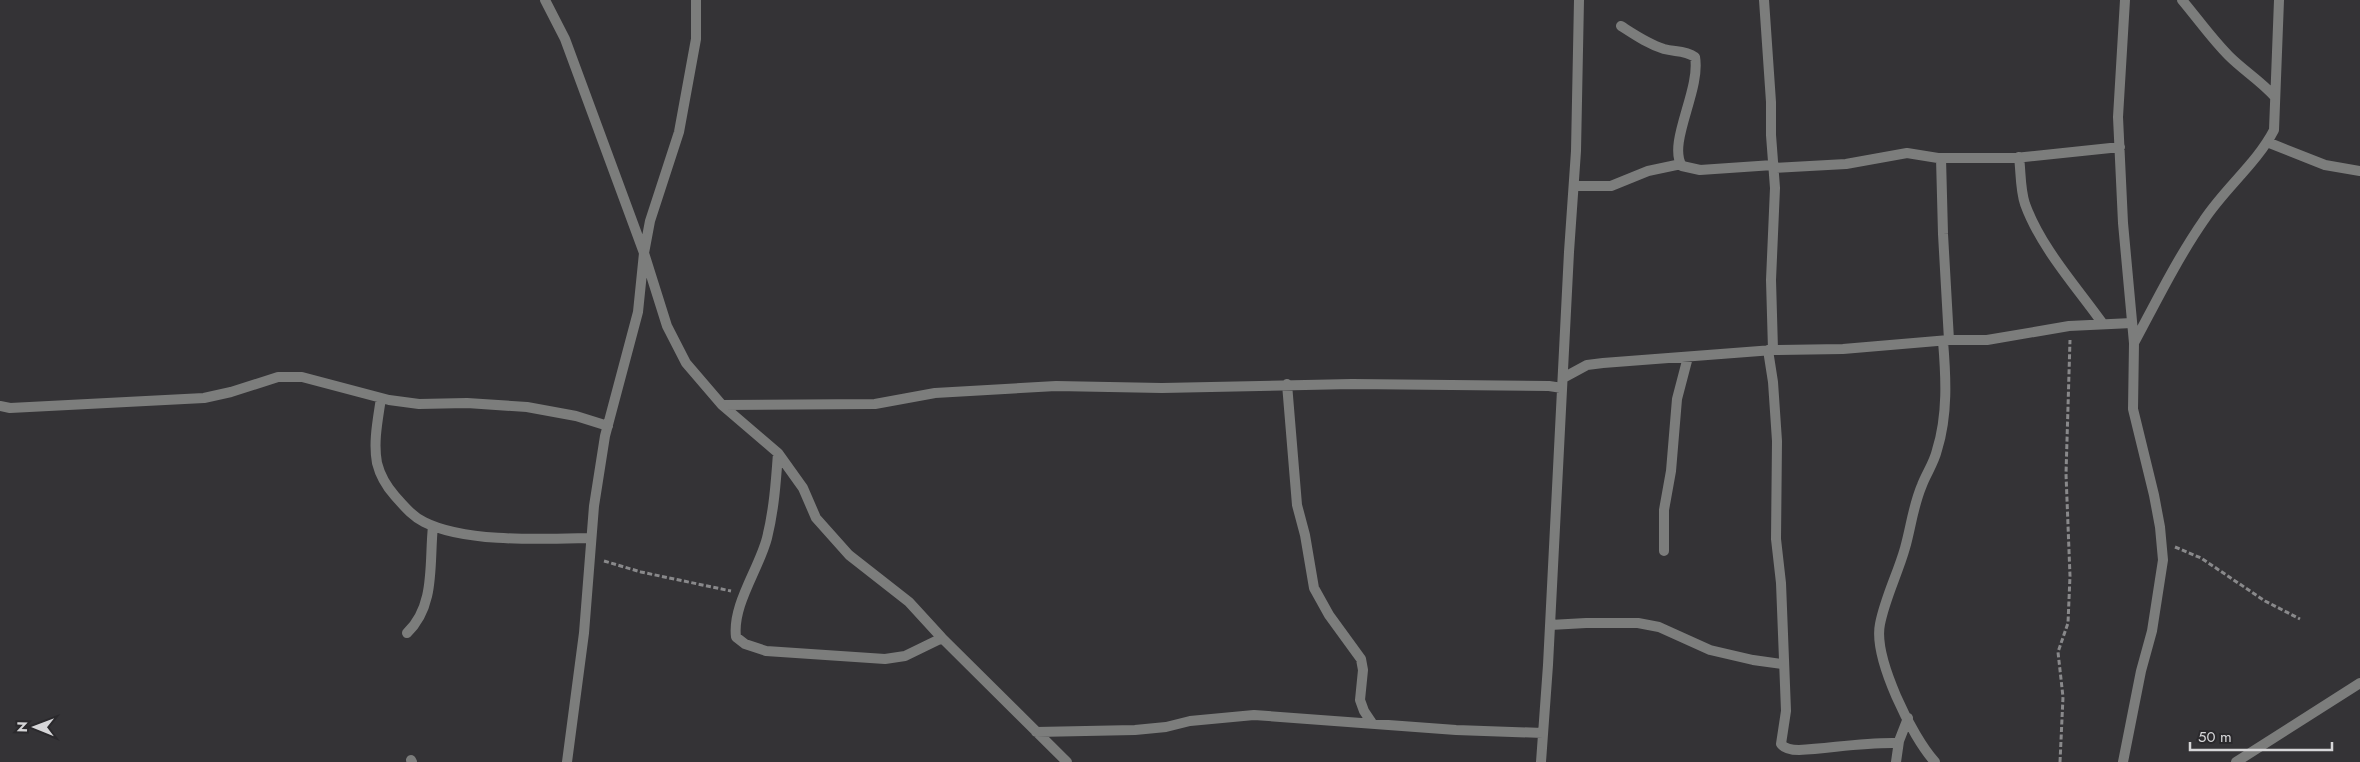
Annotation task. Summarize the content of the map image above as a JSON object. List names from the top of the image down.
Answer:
{
  "scale_bar": "50 m",
  "north": "left"
}
